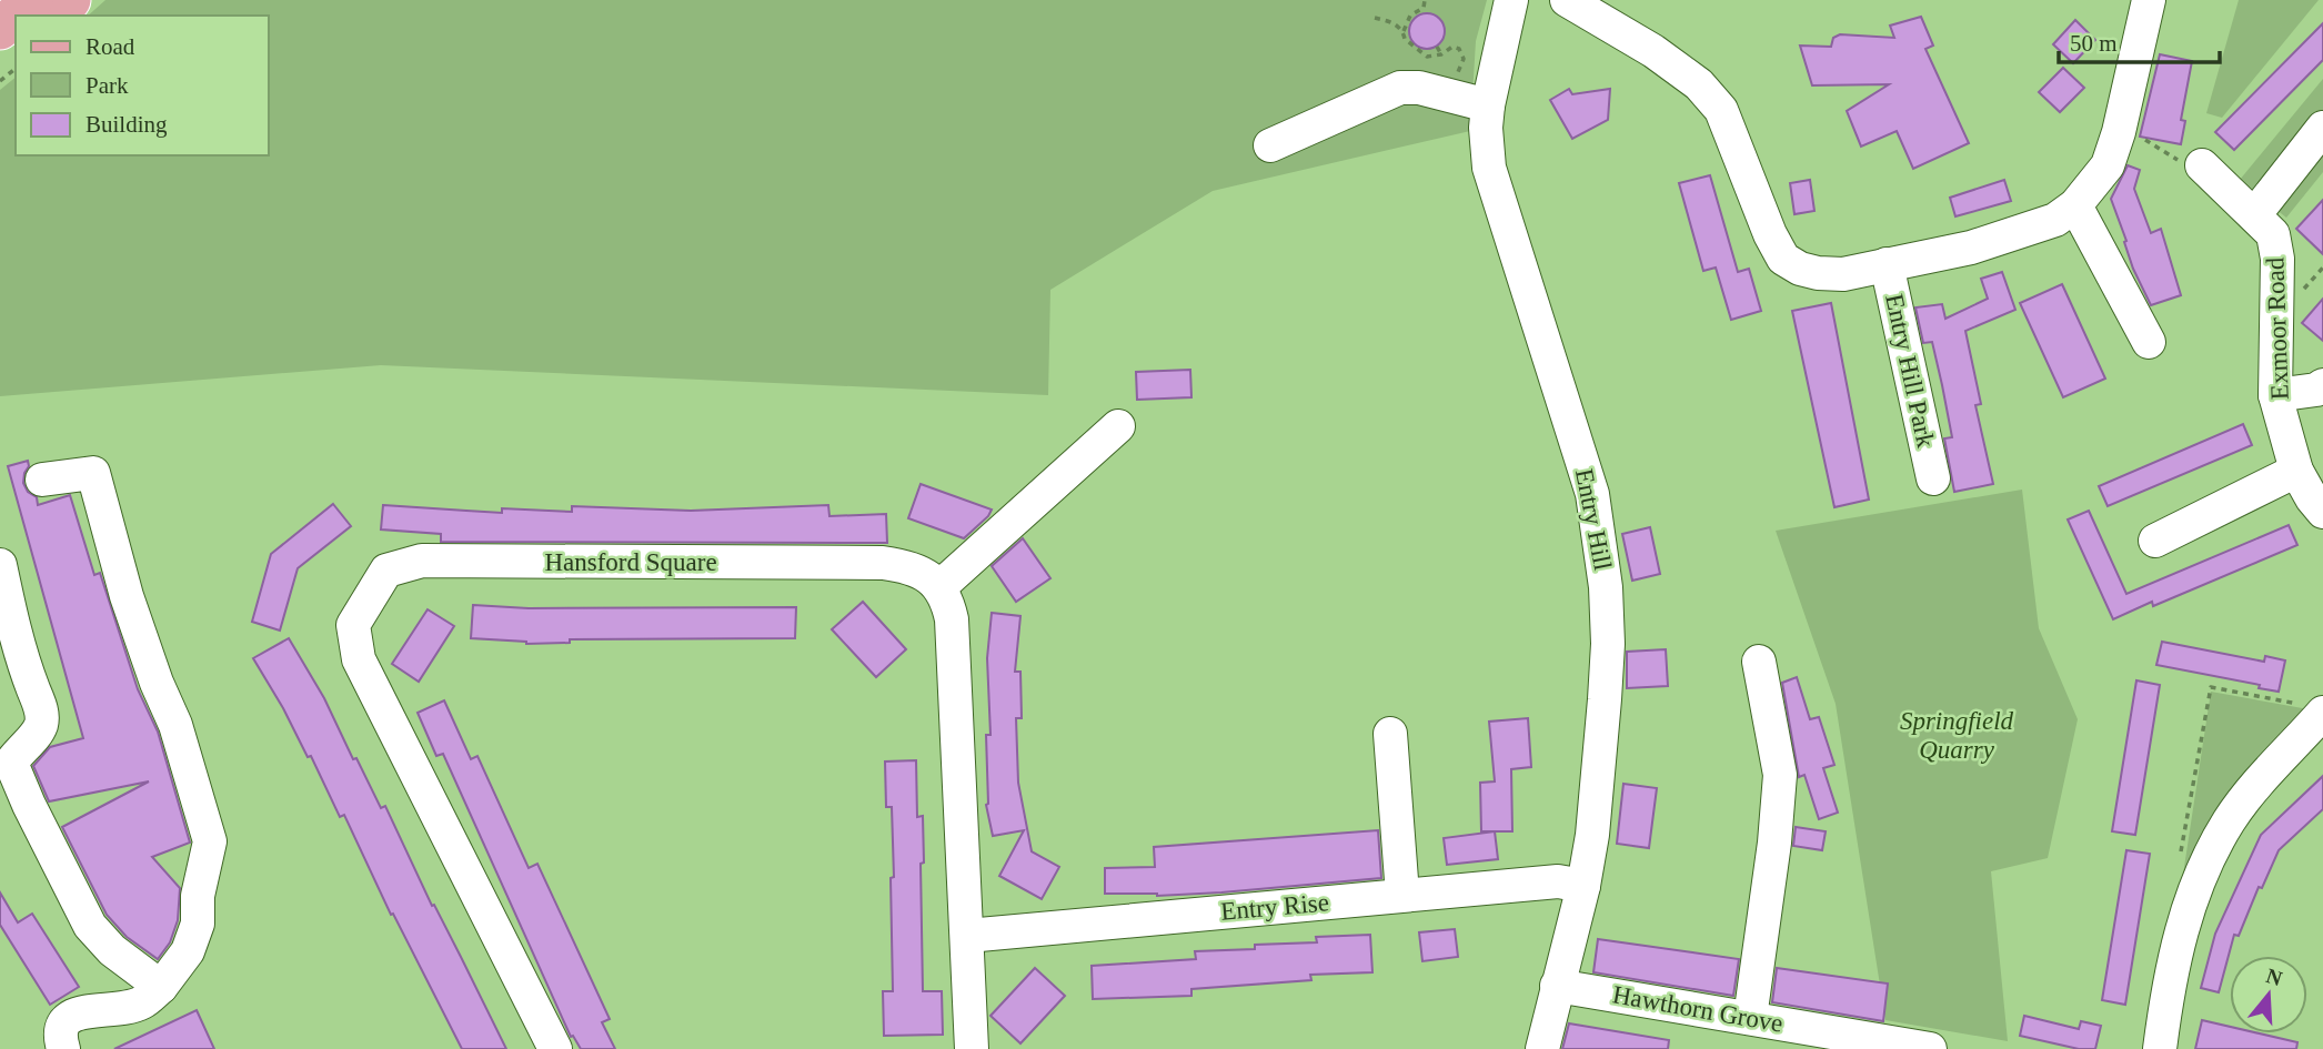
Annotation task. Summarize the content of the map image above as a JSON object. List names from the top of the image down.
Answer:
{
  "streets": {
    "street": [
      "Exmoor Road",
      "Entry Hill Park",
      "Entry Hill",
      "Hansford Square",
      "Entry Rise",
      "Hawthorn Grove"
    ]
  },
  "crossings": [
    ["Entry Hill", "Entry Rise"],
    ["Entry Hill", "Hawthorn Grove"]
  ],
  "parks": ["Springfield Quarry"],
  "legend": ["Road", "Park", "Building"],
  "scale_bar": "50 m",
  "north": "top"
}
